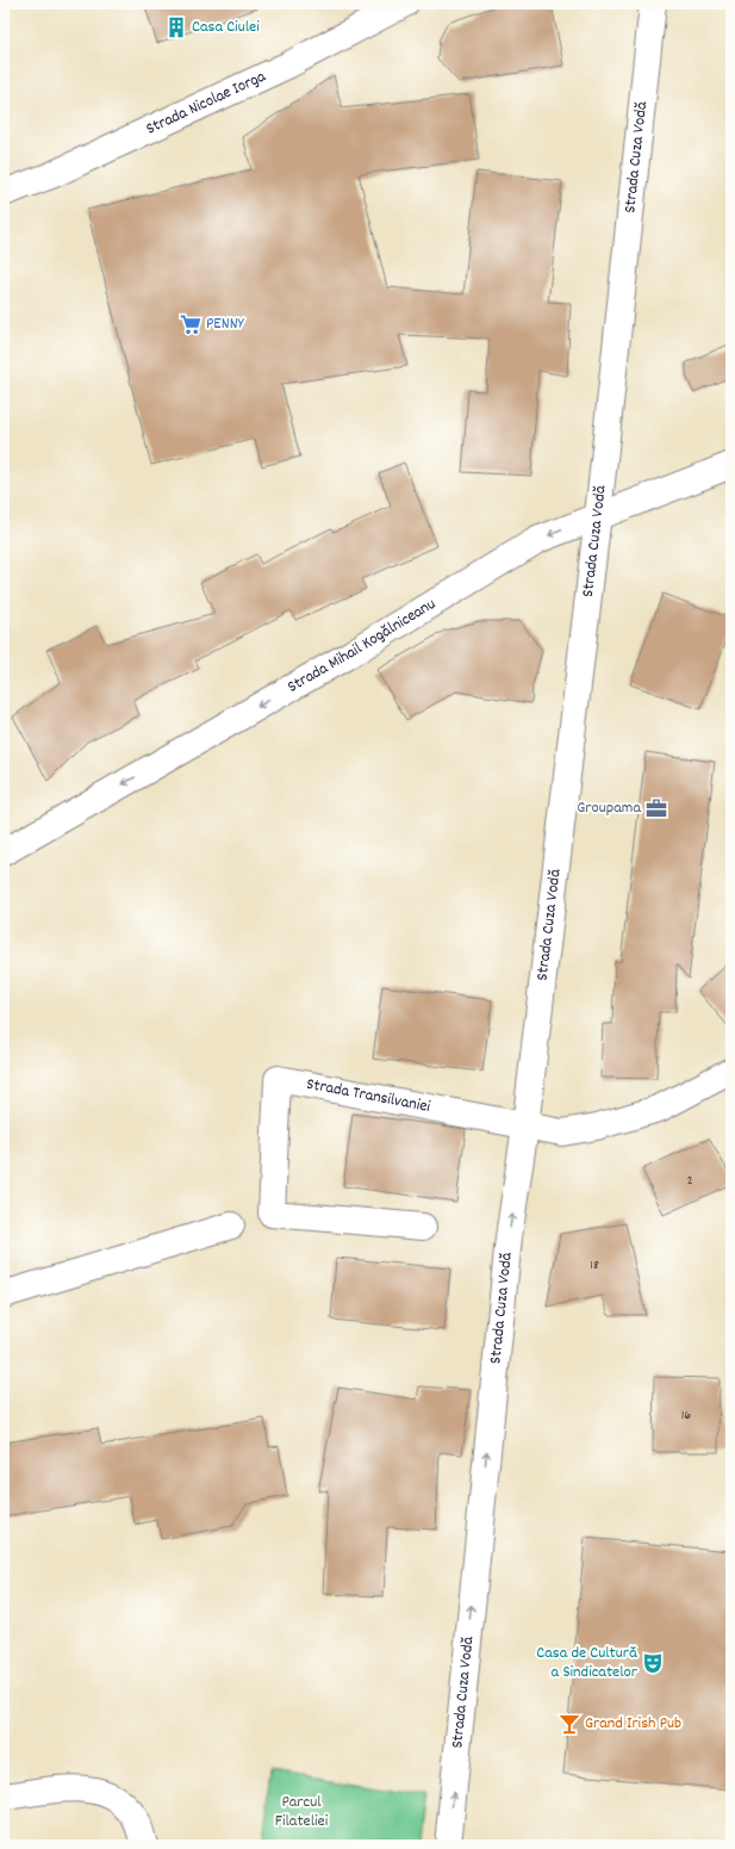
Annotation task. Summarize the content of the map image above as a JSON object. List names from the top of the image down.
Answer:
{
  "streets": {
    "street": [
      "Strada Nicolae Iorga",
      "Strada Cuza Vodă",
      "Strada Mihail Kogălniceanu",
      "Strada Transilvaniei"
    ]
  },
  "crossings": [
    ["Strada Cuza Vodă", "Strada Mihail Kogălniceanu"],
    ["Strada Cuza Vodă", "Strada Transilvaniei"]
  ],
  "one_way": ["Strada Cuza Vodă", "Strada Mihail Kogălniceanu"],
  "parks": ["Parcul Filateliei"],
  "places": {
    "building": ["Casa Ciulei"],
    "supermarket": ["PENNY"],
    "office": ["Groupama"],
    "theatre": ["Casa de Cultură a Sindicatelor"],
    "bar": ["Grand Irish Pub"]
  },
  "house_numbers": ["2", "18", "16"]
}
